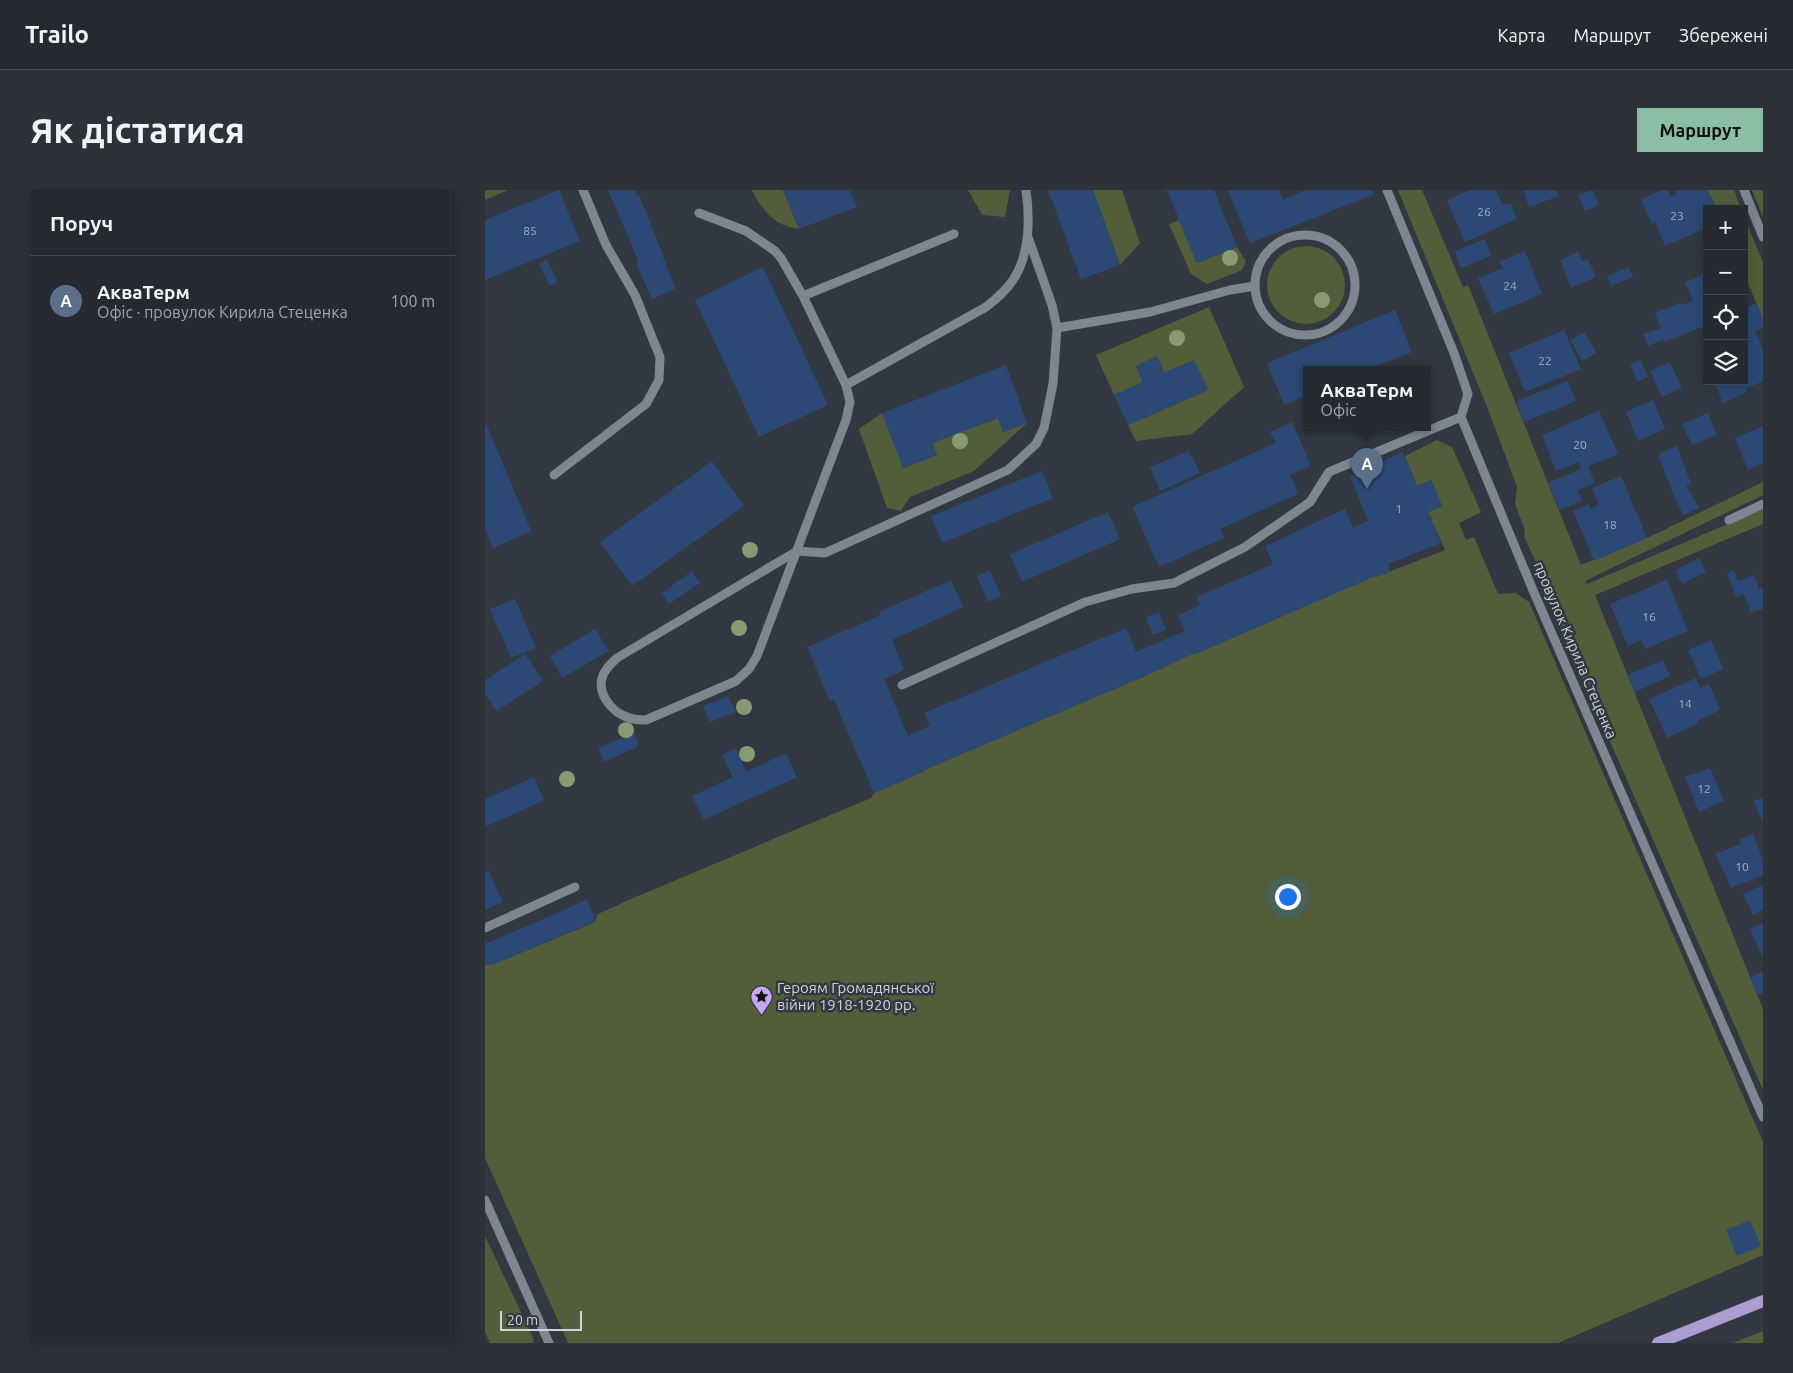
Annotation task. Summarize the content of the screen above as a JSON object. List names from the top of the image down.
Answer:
{
  "streets": {
    "street": ["провулок Кирила Стеценка"]
  },
  "places": {
    "place": ["Героям Громадянської війни 1918-1920 рр."]
  },
  "house_numbers": [
    "26",
    "23",
    "85",
    "24",
    "22",
    "20",
    "1",
    "18",
    "16",
    "14",
    "12",
    "10"
  ],
  "scale_bar": "20 m",
  "page": {
    "header": "Trailo",
    "nav": ["Карта", "Маршрут", "Збережені"],
    "buttons": "Маршрут",
    "title": "Як дістатися",
    "heading": "Поруч",
    "map_buttons": ["+", "−"],
    "list": [
      {
        "mark": "A",
        "name": "АкваТерм",
        "note": "Офіс · провулок Кирила Стеценка",
        "value": "100 m"
      }
    ],
    "popup": ["АкваТерм", "Офіс"],
    "pins": "A",
    "scale": "20 m"
  }
}
